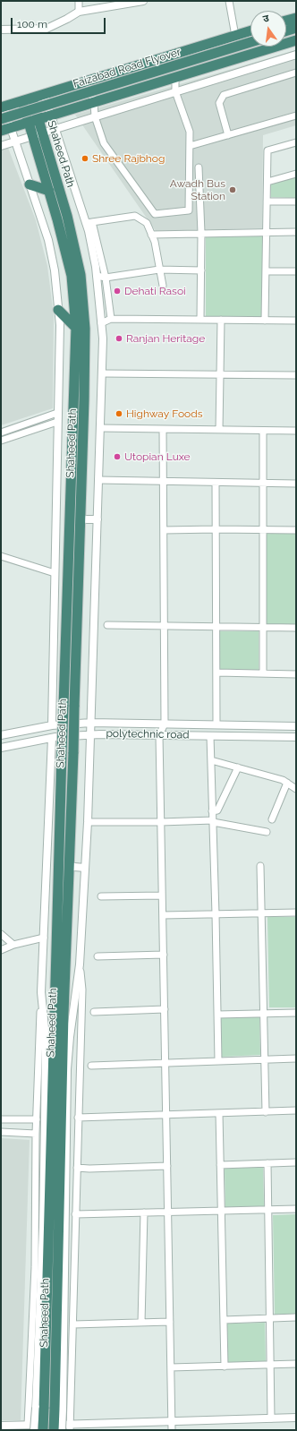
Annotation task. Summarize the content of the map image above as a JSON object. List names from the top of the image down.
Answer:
{
  "streets": {
    "highway": ["Faizabad Road Flyover", "Shaheed Path"],
    "street": ["polytechnic road"]
  },
  "places": [
    "Shree Rajbhog",
    "Awadh Bus Station",
    "Dehati Rasoi",
    "Ranjan Heritage",
    "Highway Foods",
    "Utopian Luxe"
  ],
  "scale_bar": "100 m",
  "north": "top"
}
